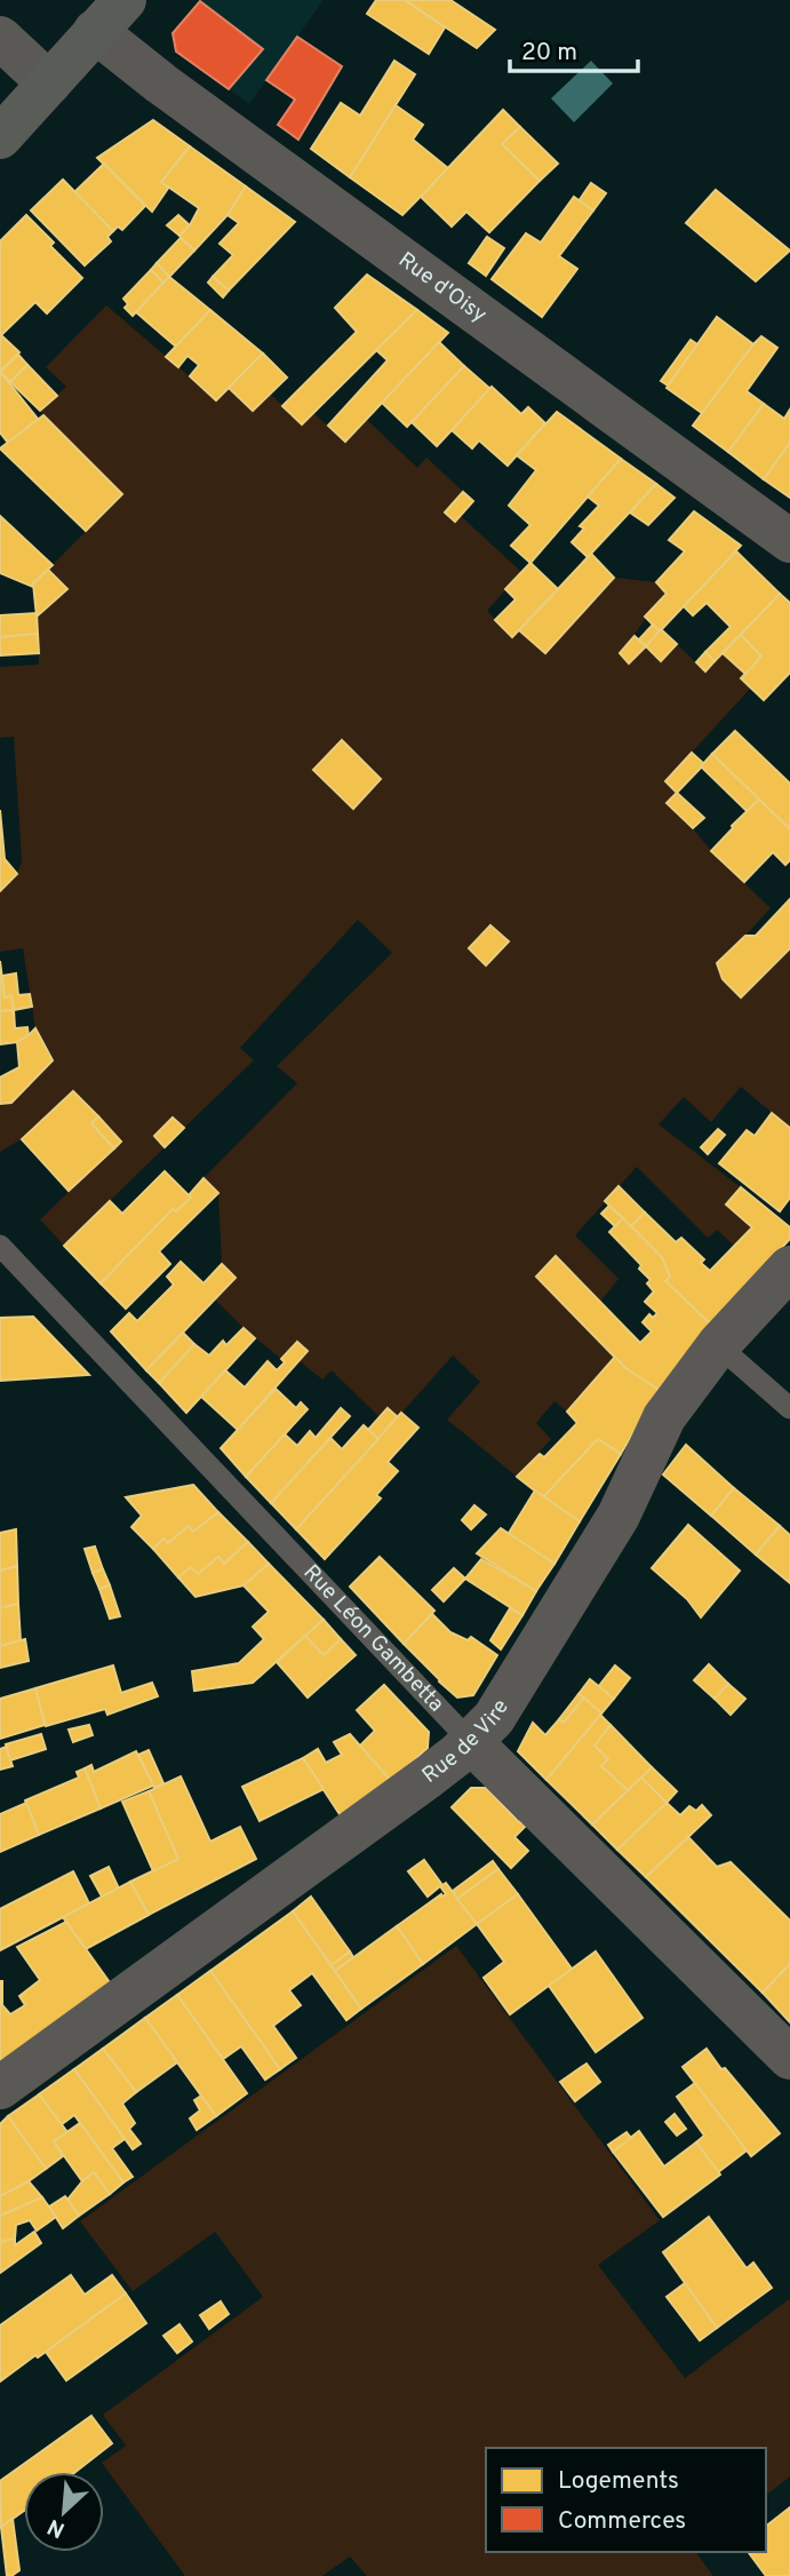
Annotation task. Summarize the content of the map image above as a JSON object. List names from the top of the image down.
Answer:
{
  "streets": {
    "street": ["Rue d'Oisy", "Rue Léon Gambetta", "Rue de Vire"]
  },
  "crossings": [
    ["Rue Léon Gambetta", "Rue de Vire"]
  ],
  "legend": ["Logements", "Commerces"],
  "scale_bar": "20 m",
  "north": "bottom left"
}
